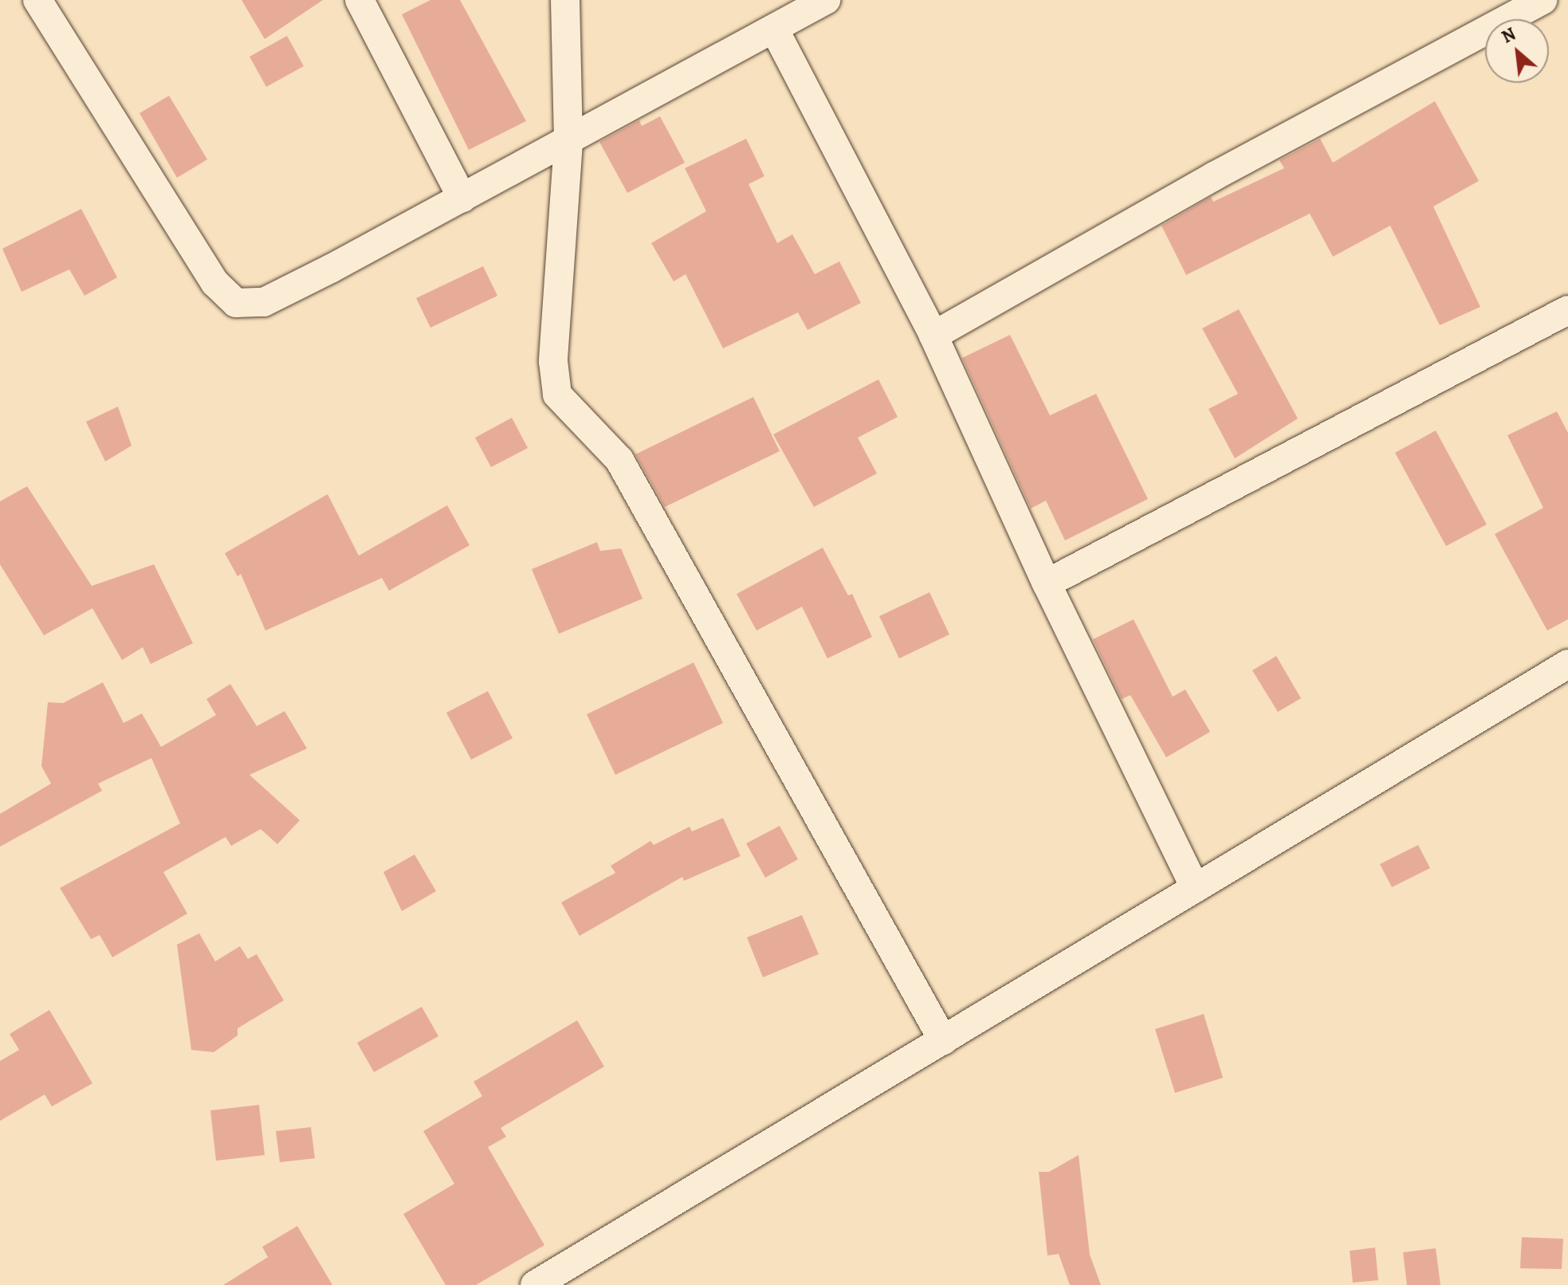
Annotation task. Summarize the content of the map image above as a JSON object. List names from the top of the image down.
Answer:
{
  "north": "top left"
}
